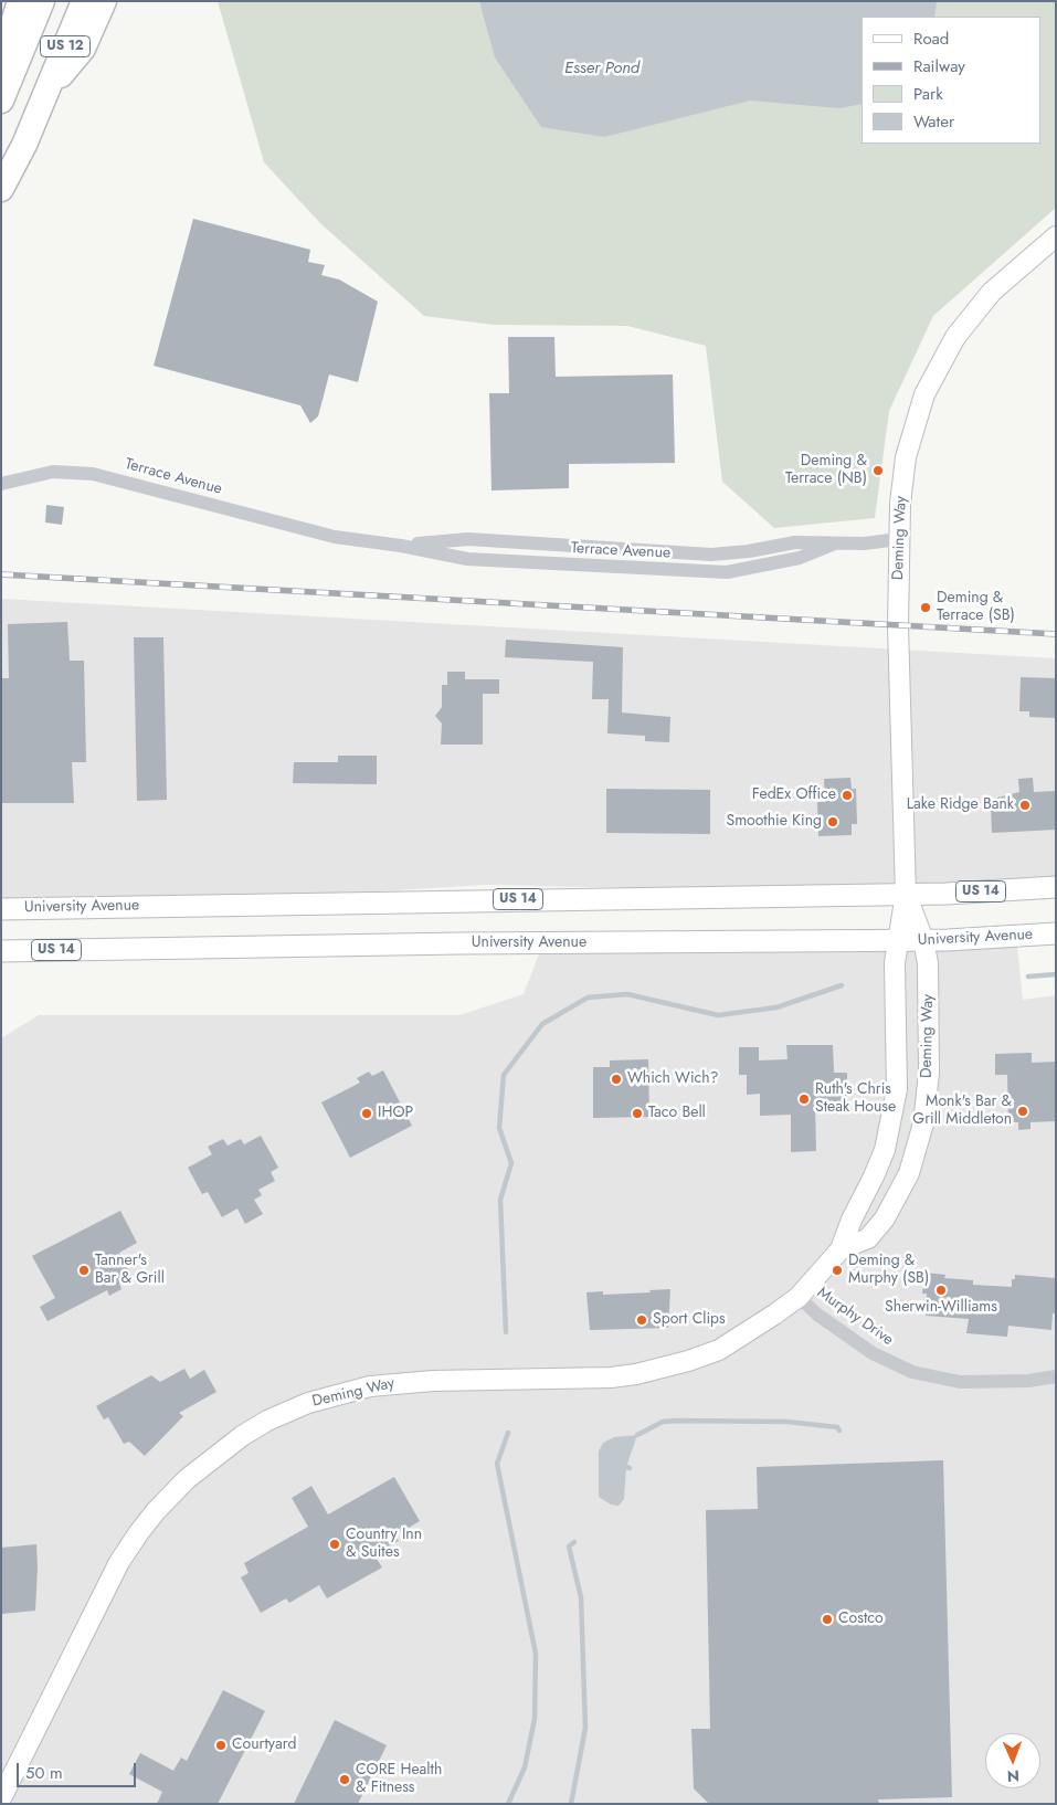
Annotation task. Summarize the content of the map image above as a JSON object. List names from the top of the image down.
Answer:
{
  "streets": {
    "highway": ["US 12"],
    "main road": ["US 14", "University Avenue"],
    "street": ["Terrace Avenue", "Deming Way", "Murphy Drive"]
  },
  "crossings": [
    ["Terrace Avenue", "Deming Way"],
    ["Deming Way", "University Avenue"],
    ["Deming Way", "Murphy Drive"]
  ],
  "water": ["Esser Pond"],
  "places": [
    "Deming & Terrace (NB)",
    "Deming & Terrace (SB)",
    "FedEx Office",
    "Lake Ridge Bank",
    "Smoothie King",
    "Which Wich?",
    "Ruth's Chris Steak House",
    "Monk's Bar & Grill Middleton",
    "IHOP",
    "Taco Bell",
    "Tanner's Bar & Grill",
    "Deming & Murphy (SB)",
    "Sherwin-Williams",
    "Sport Clips",
    "Country Inn & Suites",
    "Costco",
    "Courtyard",
    "CORE Health & Fitness"
  ],
  "legend": [
    "Road",
    "Railway",
    "Park",
    "Water"
  ],
  "scale_bar": "50 m",
  "north": "bottom"
}
